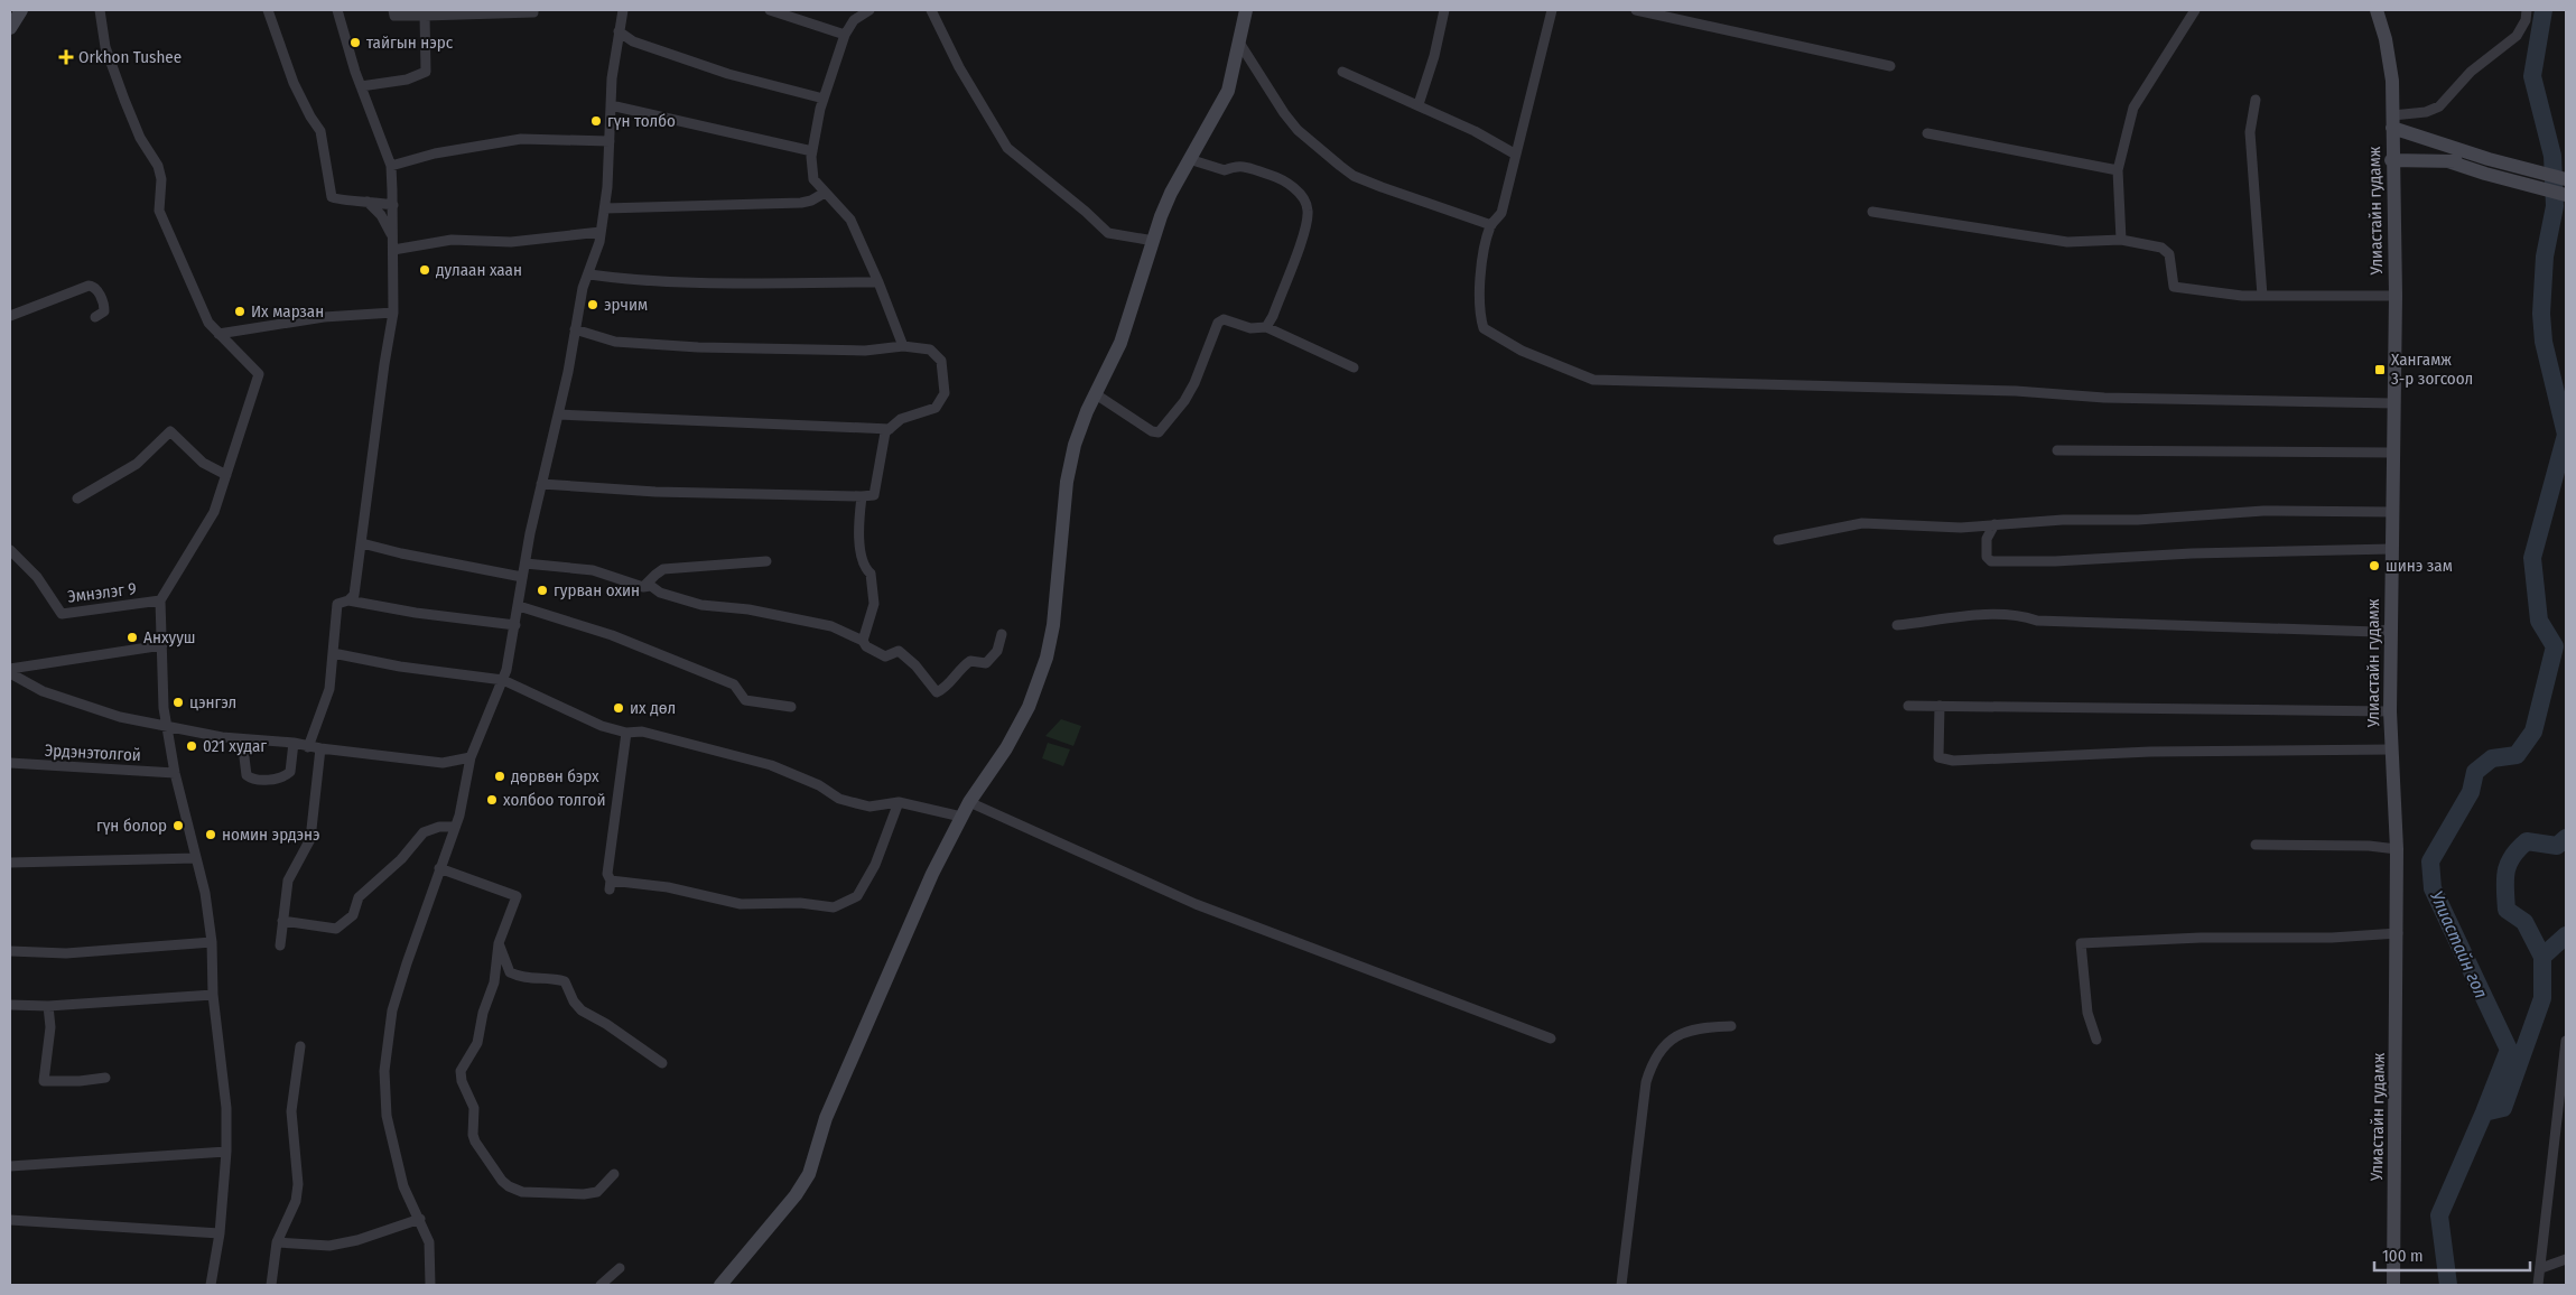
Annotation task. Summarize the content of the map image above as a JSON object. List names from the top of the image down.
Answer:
{
  "streets": {
    "street": ["Улиастайн гудамж", "Эмнэлэг 9", "Эрдэнэтолгой"]
  },
  "water": ["Улиастайн гол"],
  "places": {
    "other": [
      "тайгын нэрс",
      "гүн толбо",
      "дулаан хаан",
      "эрчим",
      "Их марзан",
      "шинэ зам",
      "гурван охин",
      "Анхууш",
      "цэнгэл",
      "их дөл",
      "021 худаг",
      "дөрвөн бэрх",
      "холбоо толгой",
      "гүн болор",
      "номин эрдэнэ"
    ],
    "health": ["Orkhon Tushee"],
    "transit": ["Хангамж 3-р зогсоол"]
  },
  "scale_bar": "100 m"
}
